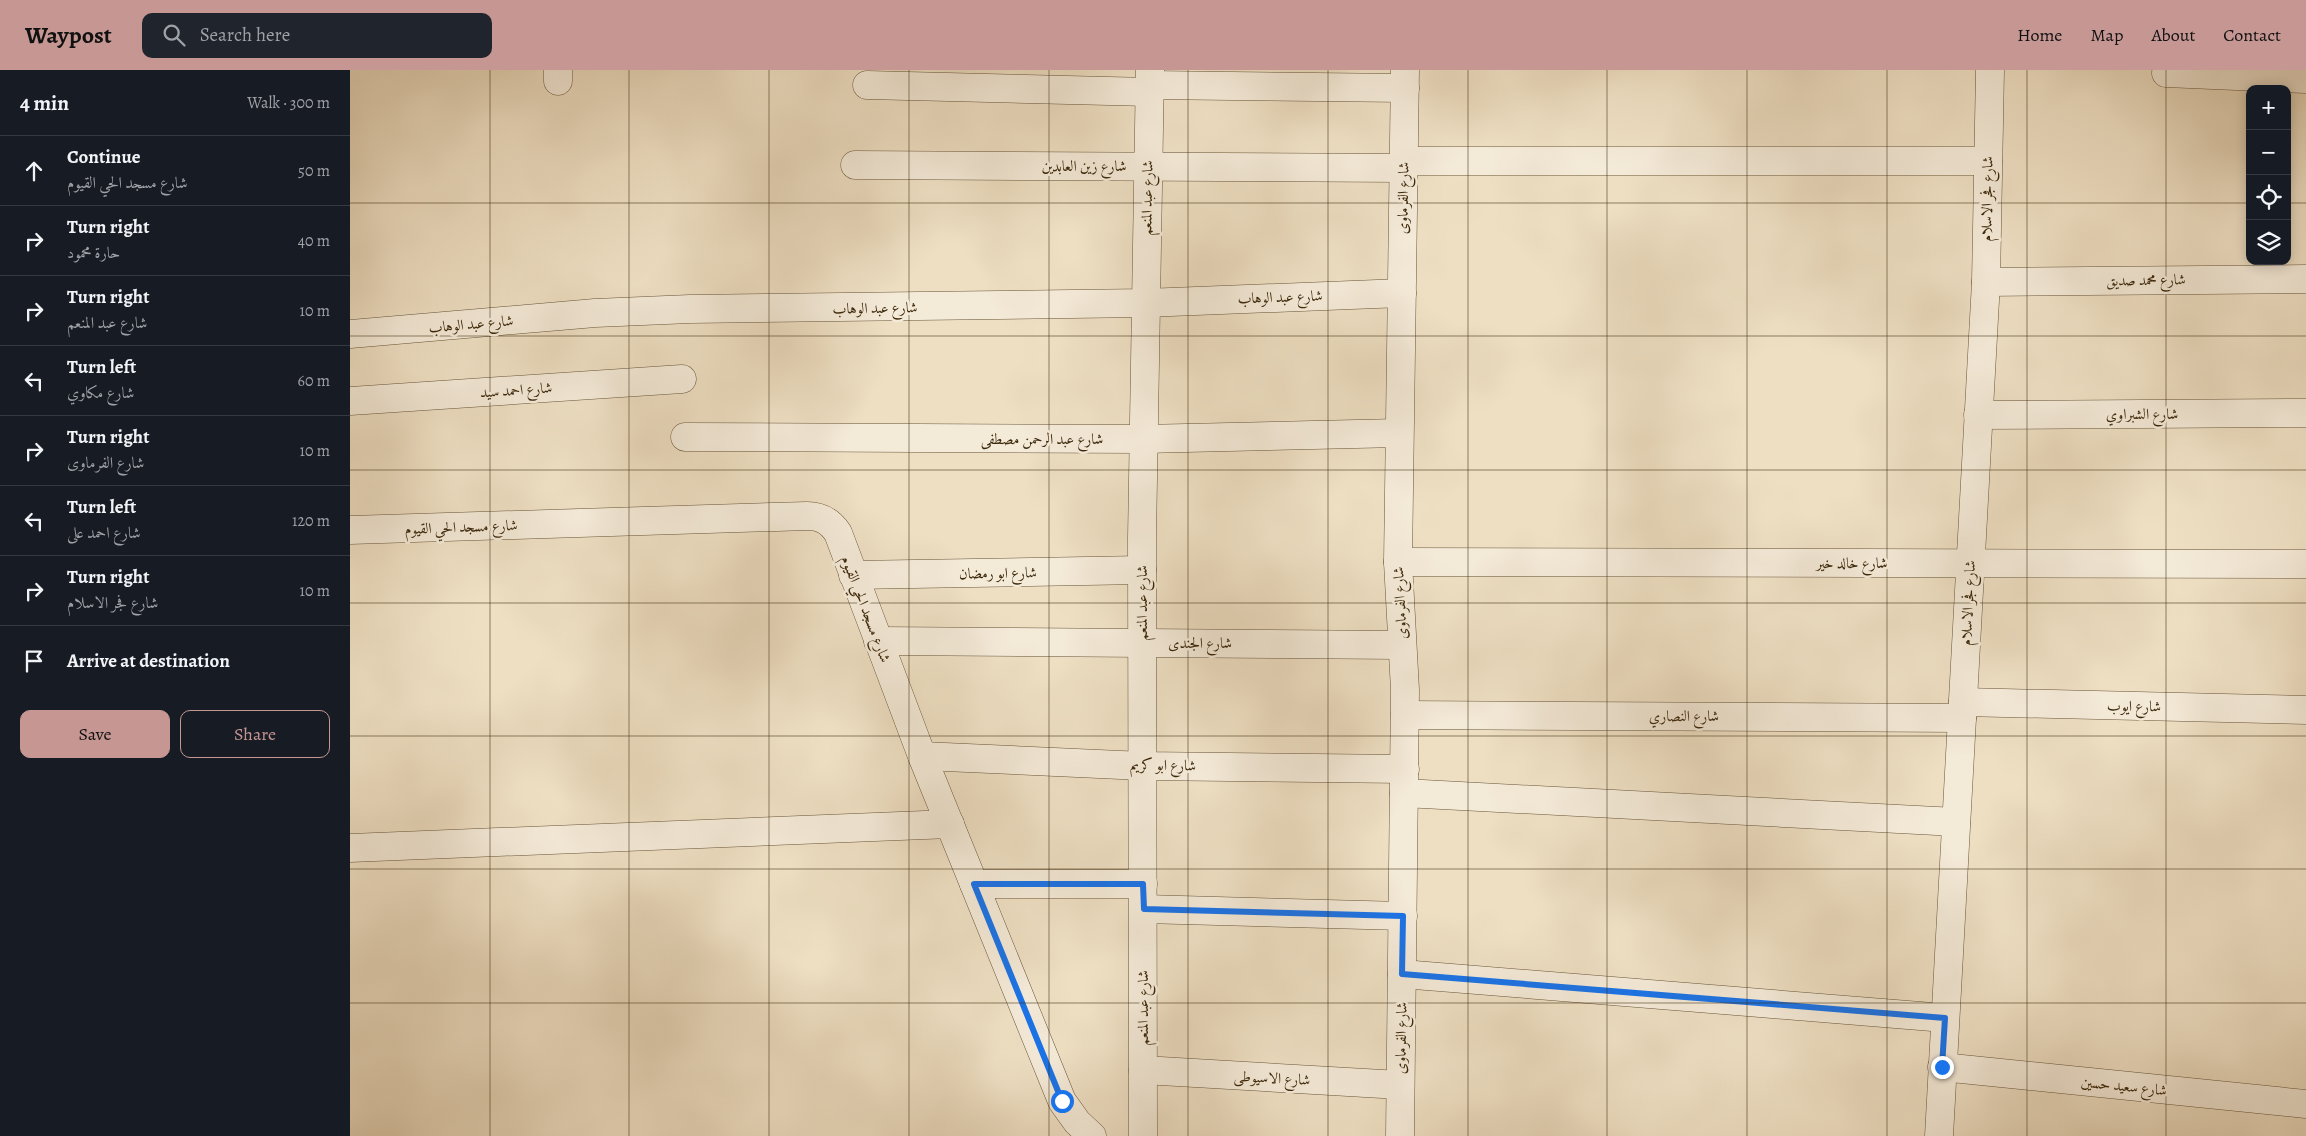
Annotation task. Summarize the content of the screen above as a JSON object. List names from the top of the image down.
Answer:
{
  "streets": {
    "street": [
      "شارع زين العابدين",
      "شارع عبد المنعم",
      "شارع الفرماوى",
      "شارع فجر الاسلام",
      "شارع محمد صديق",
      "شارع عبد الوهاب",
      "شارع احمد سيد",
      "شارع الشبراوي",
      "شارع عبد الرحمن مصطفى",
      "شارع مسجد الحي القيوم",
      "شارع خالد خير",
      "شارع ابو رمضان",
      "شارع الجندى",
      "شارع ايوب",
      "شارع النصاري",
      "شارع ابو كريم",
      "شارع الاسيوطى",
      "شارع سعيد حسين"
    ]
  },
  "crossings": [
    ["شارع زين العابدين", "شارع عبد المنعم"],
    ["شارع زين العابدين", "شارع الفرماوى"],
    ["شارع زين العابدين", "شارع فجر الاسلام"],
    ["شارع عبد المنعم", "شارع عبد الوهاب"],
    ["شارع عبد المنعم", "شارع عبد الرحمن مصطفى"],
    ["شارع عبد المنعم", "شارع ابو رمضان"],
    ["شارع عبد المنعم", "شارع الجندى"],
    ["شارع عبد المنعم", "شارع ابو كريم"],
    ["شارع عبد المنعم", "شارع الاسيوطى"],
    ["شارع الفرماوى", "شارع عبد الوهاب"],
    ["شارع الفرماوى", "شارع عبد الرحمن مصطفى"],
    ["شارع الفرماوى", "شارع خالد خير"],
    ["شارع الفرماوى", "شارع الجندى"],
    ["شارع الفرماوى", "شارع النصاري"],
    ["شارع الفرماوى", "شارع ابو كريم"],
    ["شارع الفرماوى", "شارع الاسيوطى"],
    ["شارع فجر الاسلام", "شارع محمد صديق"],
    ["شارع فجر الاسلام", "شارع الشبراوي"],
    ["شارع فجر الاسلام", "شارع خالد خير"],
    ["شارع فجر الاسلام", "شارع ايوب"],
    ["شارع فجر الاسلام", "شارع النصاري"],
    ["شارع فجر الاسلام", "شارع ابو كريم"],
    ["شارع فجر الاسلام", "شارع سعيد حسين"],
    ["شارع مسجد الحي القيوم", "شارع ابو رمضان"],
    ["شارع مسجد الحي القيوم", "شارع الجندى"],
    ["شارع مسجد الحي القيوم", "شارع ابو كريم"],
    ["شارع ايوب", "شارع النصاري"]
  ],
  "page": {
    "header": "Waypost",
    "search": "Search here",
    "nav": [
      "Home",
      "Map",
      "About",
      "Contact"
    ],
    "heading": ["4 min", "Walk · 300 m"],
    "map_buttons": ["+", "−"],
    "list": [
      ["Continue", "شارع مسجد الحي القيوم", "50 m"],
      ["Turn right", "حارة محمود", "40 m"],
      ["Turn right", "شارع عبد المنعم", "10 m"],
      ["Turn left", "شارع مكاوي", "60 m"],
      ["Turn right", "شارع الفرماوى", "10 m"],
      ["Turn left", "شارع احمد على", "120 m"],
      ["Turn right", "شارع فجر الاسلام", "10 m"],
      "Arrive at destination"
    ],
    "buttons": ["Save", "Share"]
  }
}
